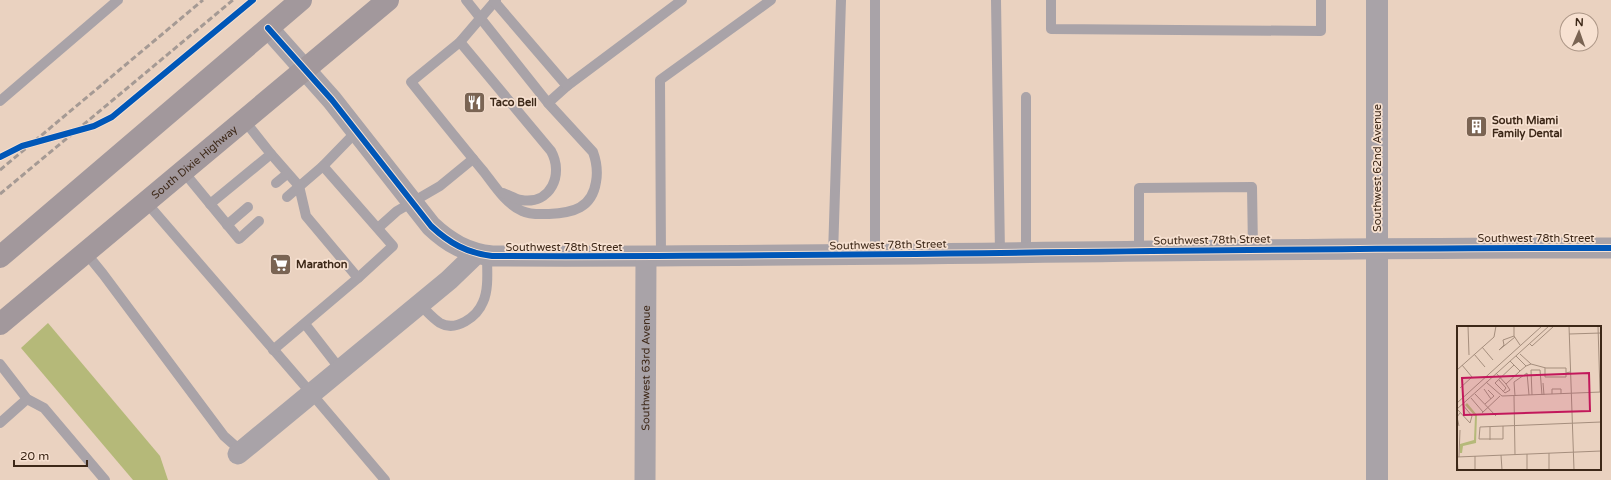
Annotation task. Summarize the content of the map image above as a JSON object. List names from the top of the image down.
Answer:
{
  "streets": {
    "highway": ["South Dixie Highway"],
    "street": ["Southwest 62nd Avenue", "Southwest 78th Street", "Southwest 63rd Avenue"]
  },
  "crossings": [
    ["South Dixie Highway", "Southwest 78th Street"],
    ["Southwest 62nd Avenue", "Southwest 78th Street"],
    ["Southwest 78th Street", "Southwest 63rd Avenue"]
  ],
  "places": {
    "restaurant": ["Taco Bell"],
    "building": ["South Miami Family Dental"],
    "supermarket": ["Marathon"]
  },
  "scale_bar": "20 m",
  "north": "top"
}
